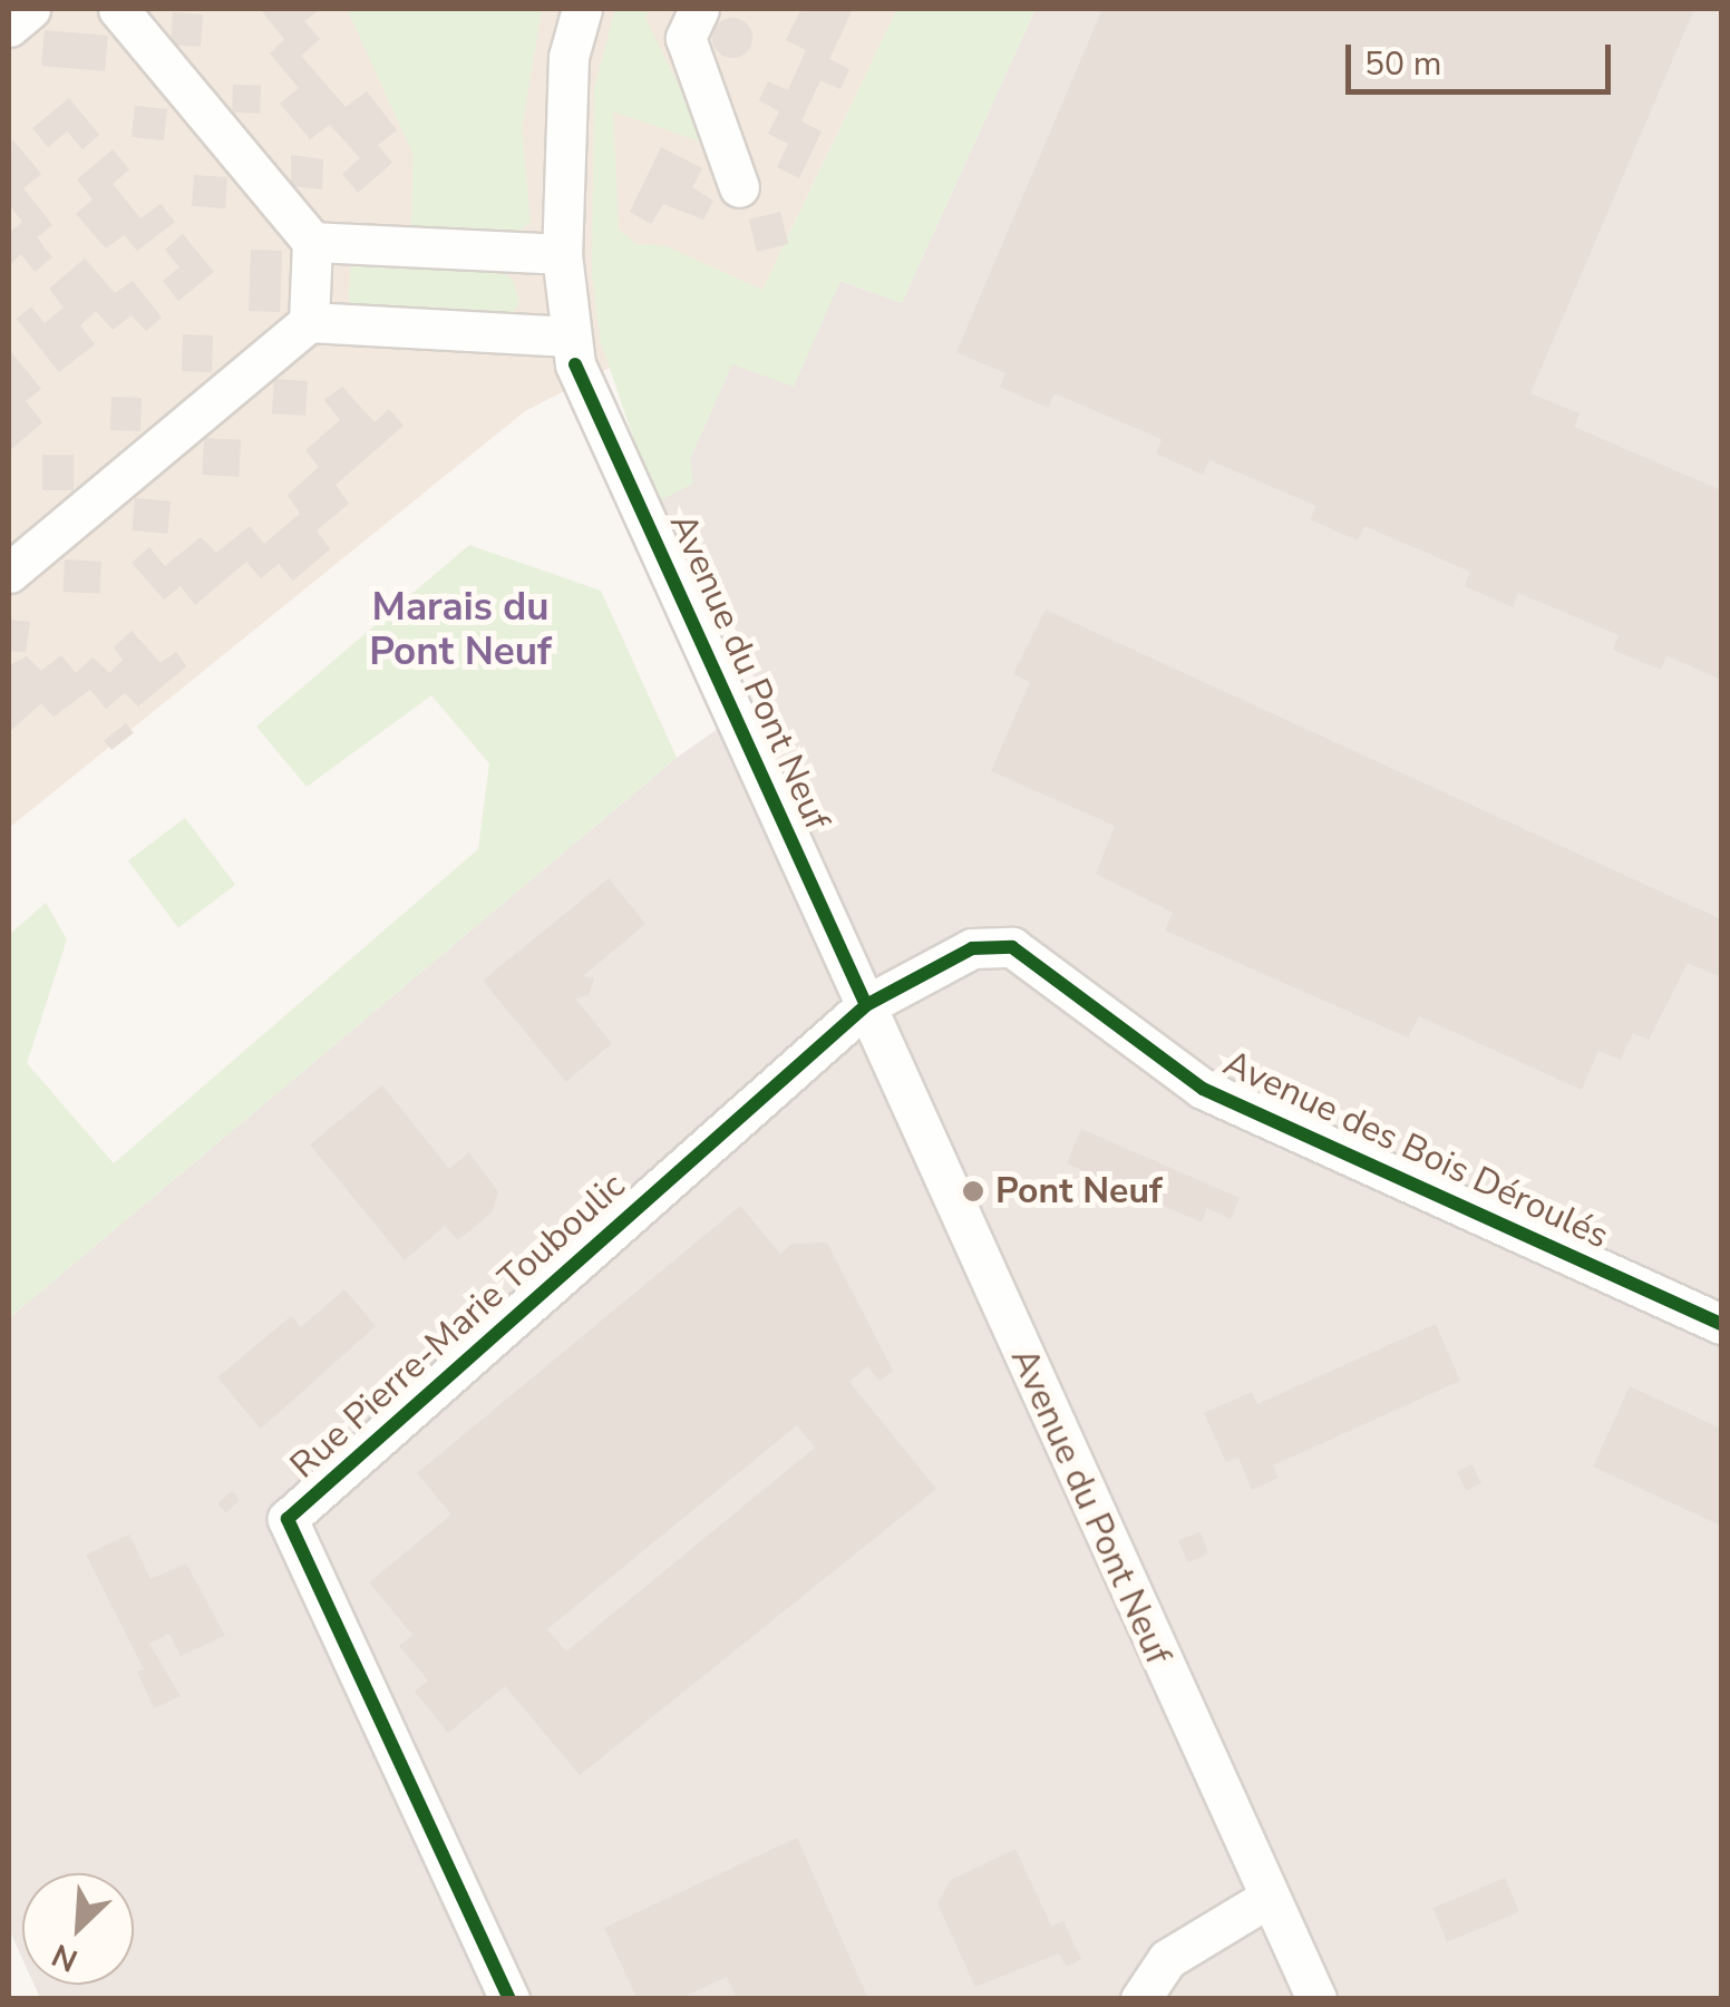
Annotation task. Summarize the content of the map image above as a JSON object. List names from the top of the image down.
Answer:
{
  "streets": {
    "street": ["Avenue du Pont Neuf", "Avenue des Bois Déroulés", "Rue Pierre-Marie Touboulic"]
  },
  "crossings": [
    ["Avenue du Pont Neuf", "Avenue des Bois Déroulés"],
    ["Avenue du Pont Neuf", "Rue Pierre-Marie Touboulic"],
    ["Avenue des Bois Déroulés", "Rue Pierre-Marie Touboulic"]
  ],
  "districts": ["Marais du Pont Neuf"],
  "places": ["Pont Neuf"],
  "scale_bar": "50 m",
  "north": "bottom left"
}
